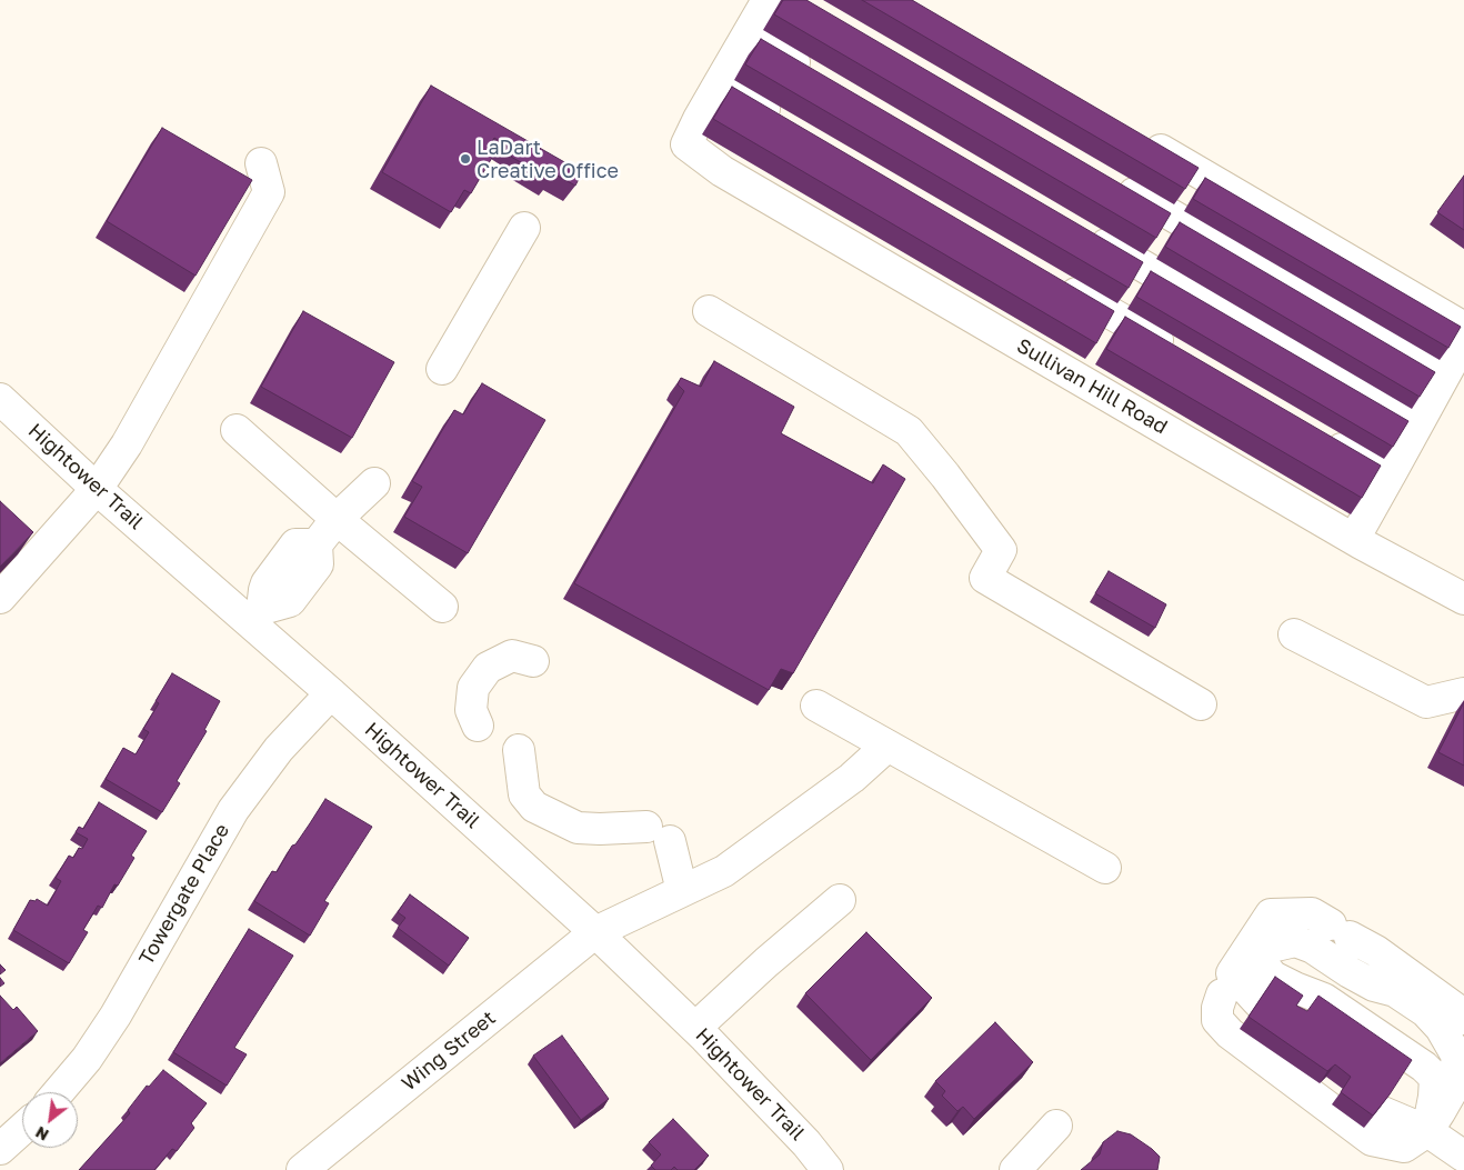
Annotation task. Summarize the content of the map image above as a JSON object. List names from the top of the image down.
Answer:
{
  "streets": {
    "street": [
      "Sullivan Hill Road",
      "Hightower Trail",
      "Towergate Place",
      "Wing Street"
    ]
  },
  "crossings": [
    ["Hightower Trail", "Towergate Place"],
    ["Hightower Trail", "Wing Street"]
  ],
  "places": ["LaDart Creative Office"],
  "north": "bottom left"
}
